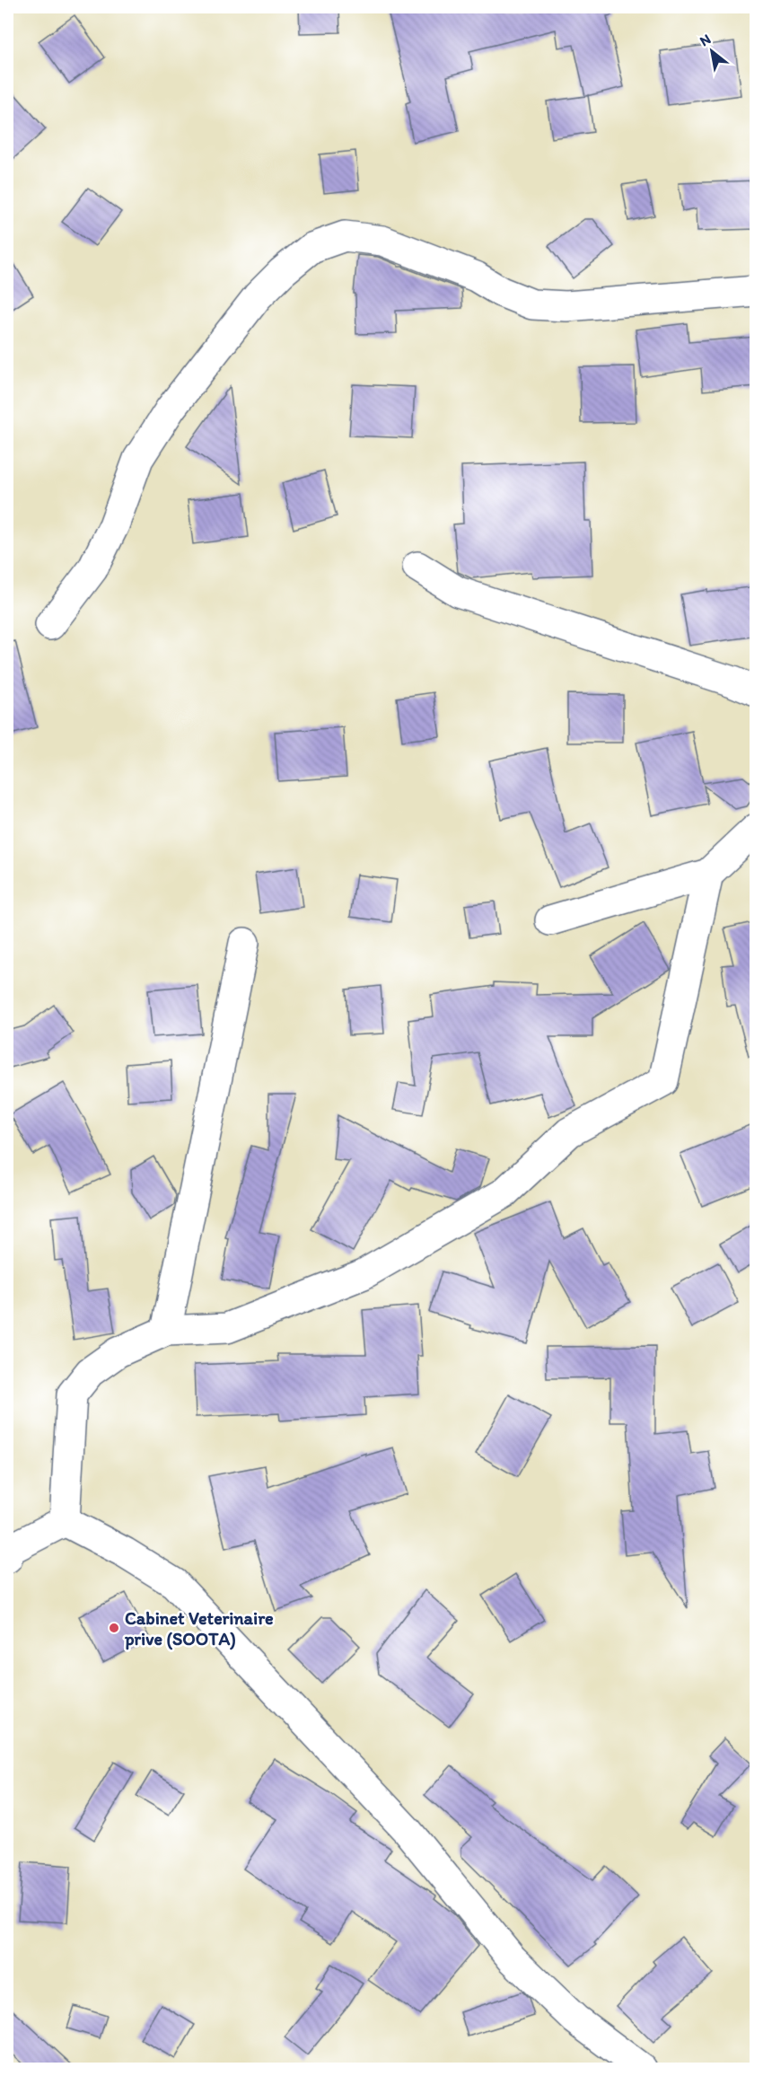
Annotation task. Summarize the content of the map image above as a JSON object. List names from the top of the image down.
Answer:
{
  "places": ["Cabinet Veterinaire prive (SOOTA)"],
  "north": "top left"
}
